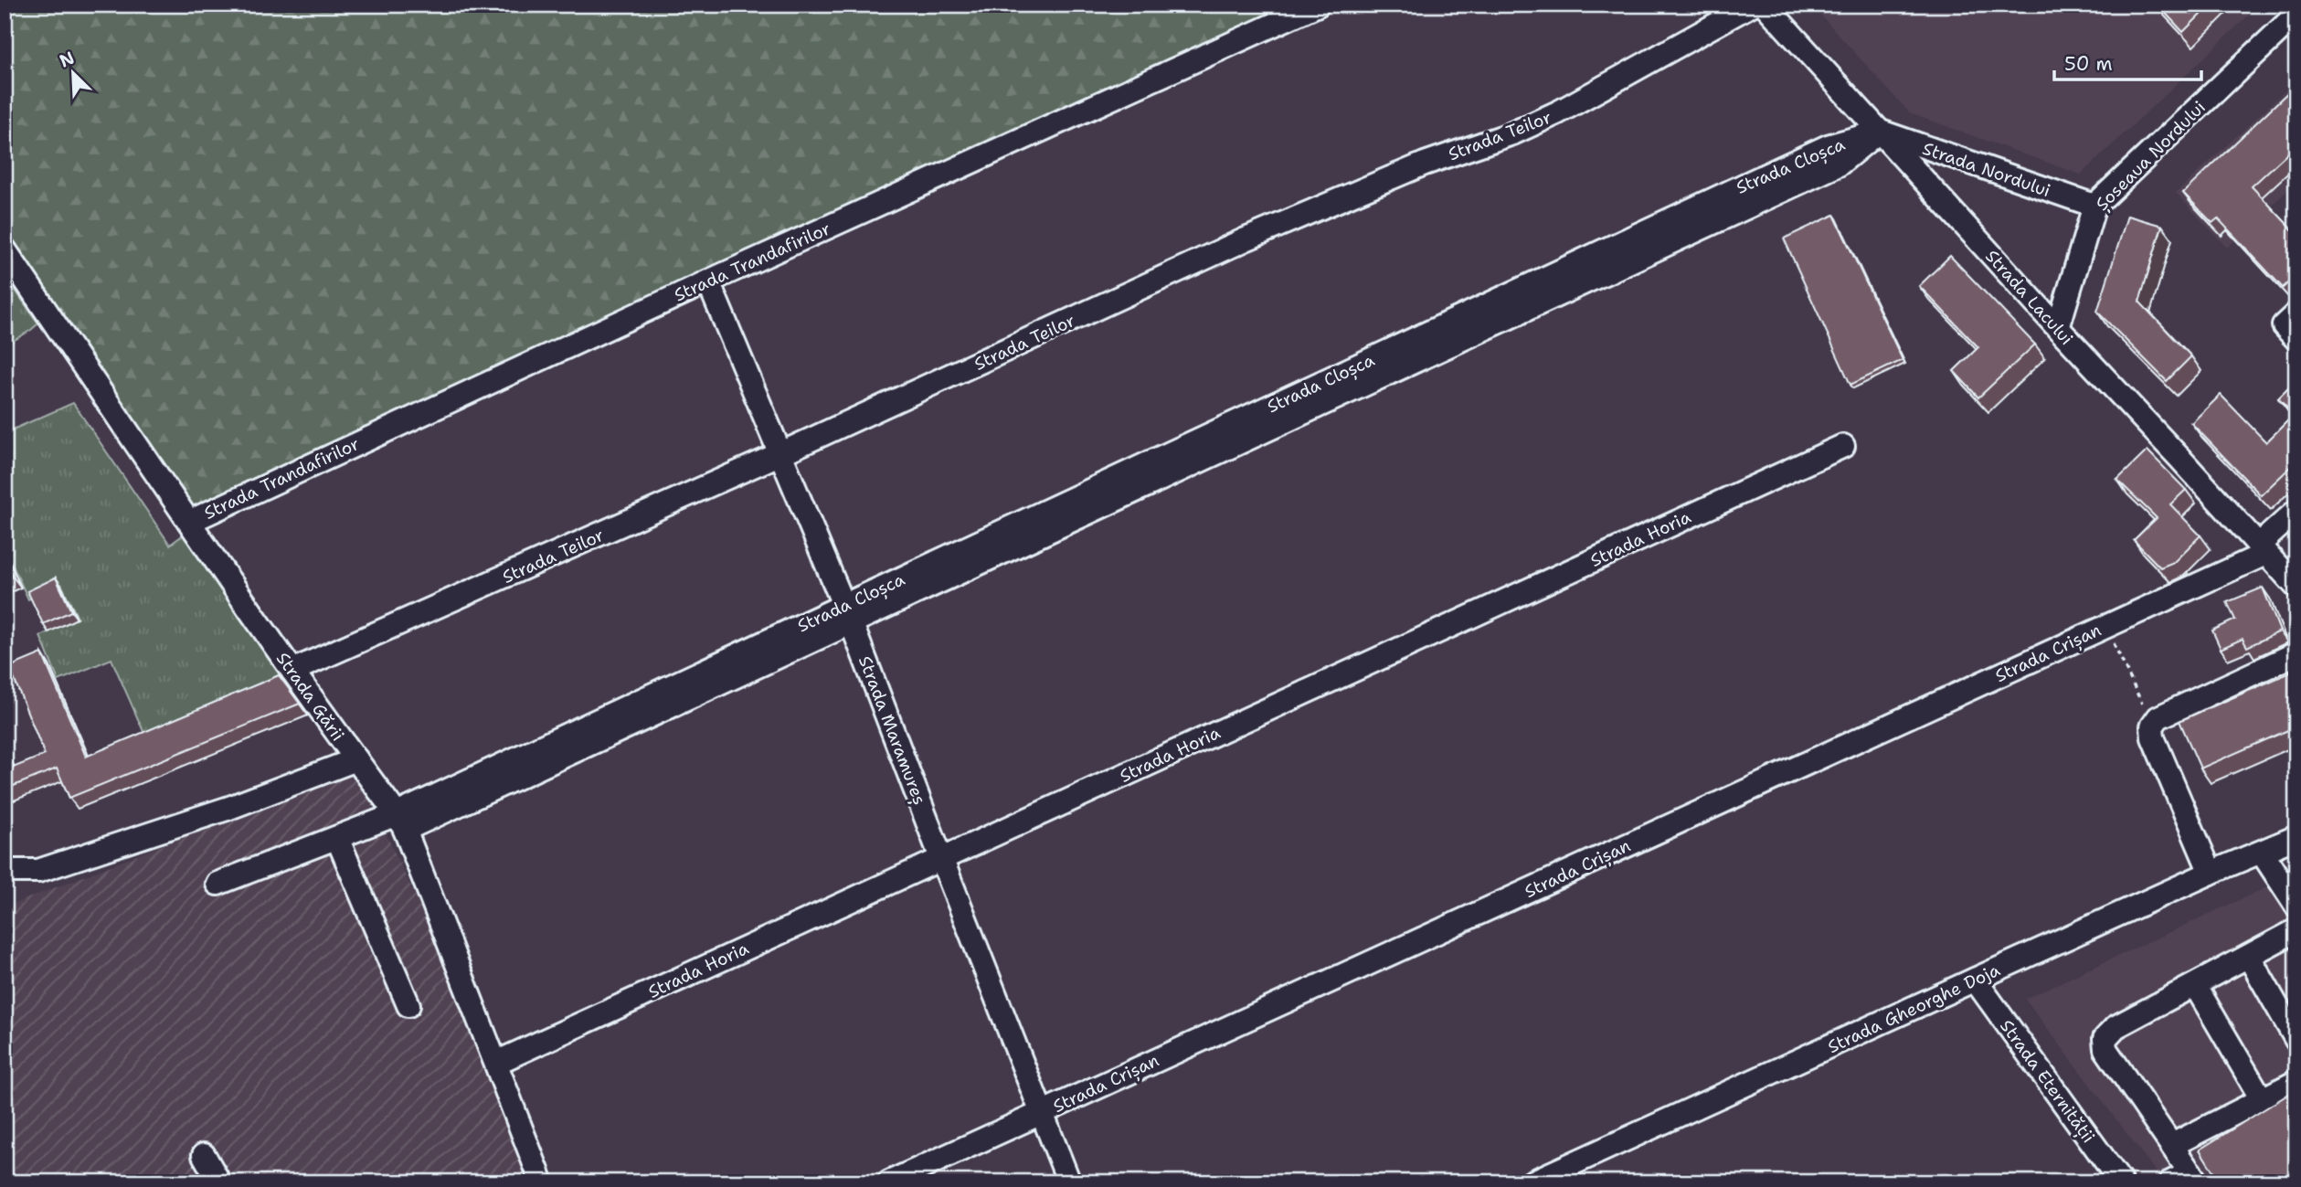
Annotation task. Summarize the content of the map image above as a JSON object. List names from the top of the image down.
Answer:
{
  "streets": {
    "street": [
      "Strada Teilor",
      "Șoseaua Nordului",
      "Strada Cloșca",
      "Strada Nordului",
      "Strada Trandafirilor",
      "Strada Lacului",
      "Strada Horia",
      "Strada Crișan",
      "Strada Gării",
      "Strada Maramureș",
      "Strada Gheorghe Doja",
      "Strada Eternității"
    ]
  },
  "crossings": [
    ["Strada Teilor", "Strada Gării"],
    ["Strada Teilor", "Strada Maramureș"],
    ["Șoseaua Nordului", "Strada Nordului"],
    ["Șoseaua Nordului", "Strada Lacului"],
    ["Strada Cloșca", "Strada Nordului"],
    ["Strada Cloșca", "Strada Lacului"],
    ["Strada Cloșca", "Strada Gării"],
    ["Strada Cloșca", "Strada Maramureș"],
    ["Strada Nordului", "Strada Lacului"],
    ["Strada Trandafirilor", "Strada Gării"],
    ["Strada Trandafirilor", "Strada Maramureș"],
    ["Strada Lacului", "Strada Crișan"],
    ["Strada Horia", "Strada Gării"],
    ["Strada Horia", "Strada Maramureș"],
    ["Strada Crișan", "Strada Maramureș"],
    ["Strada Gheorghe Doja", "Strada Eternității"]
  ],
  "scale_bar": "50 m",
  "north": "top left"
}
